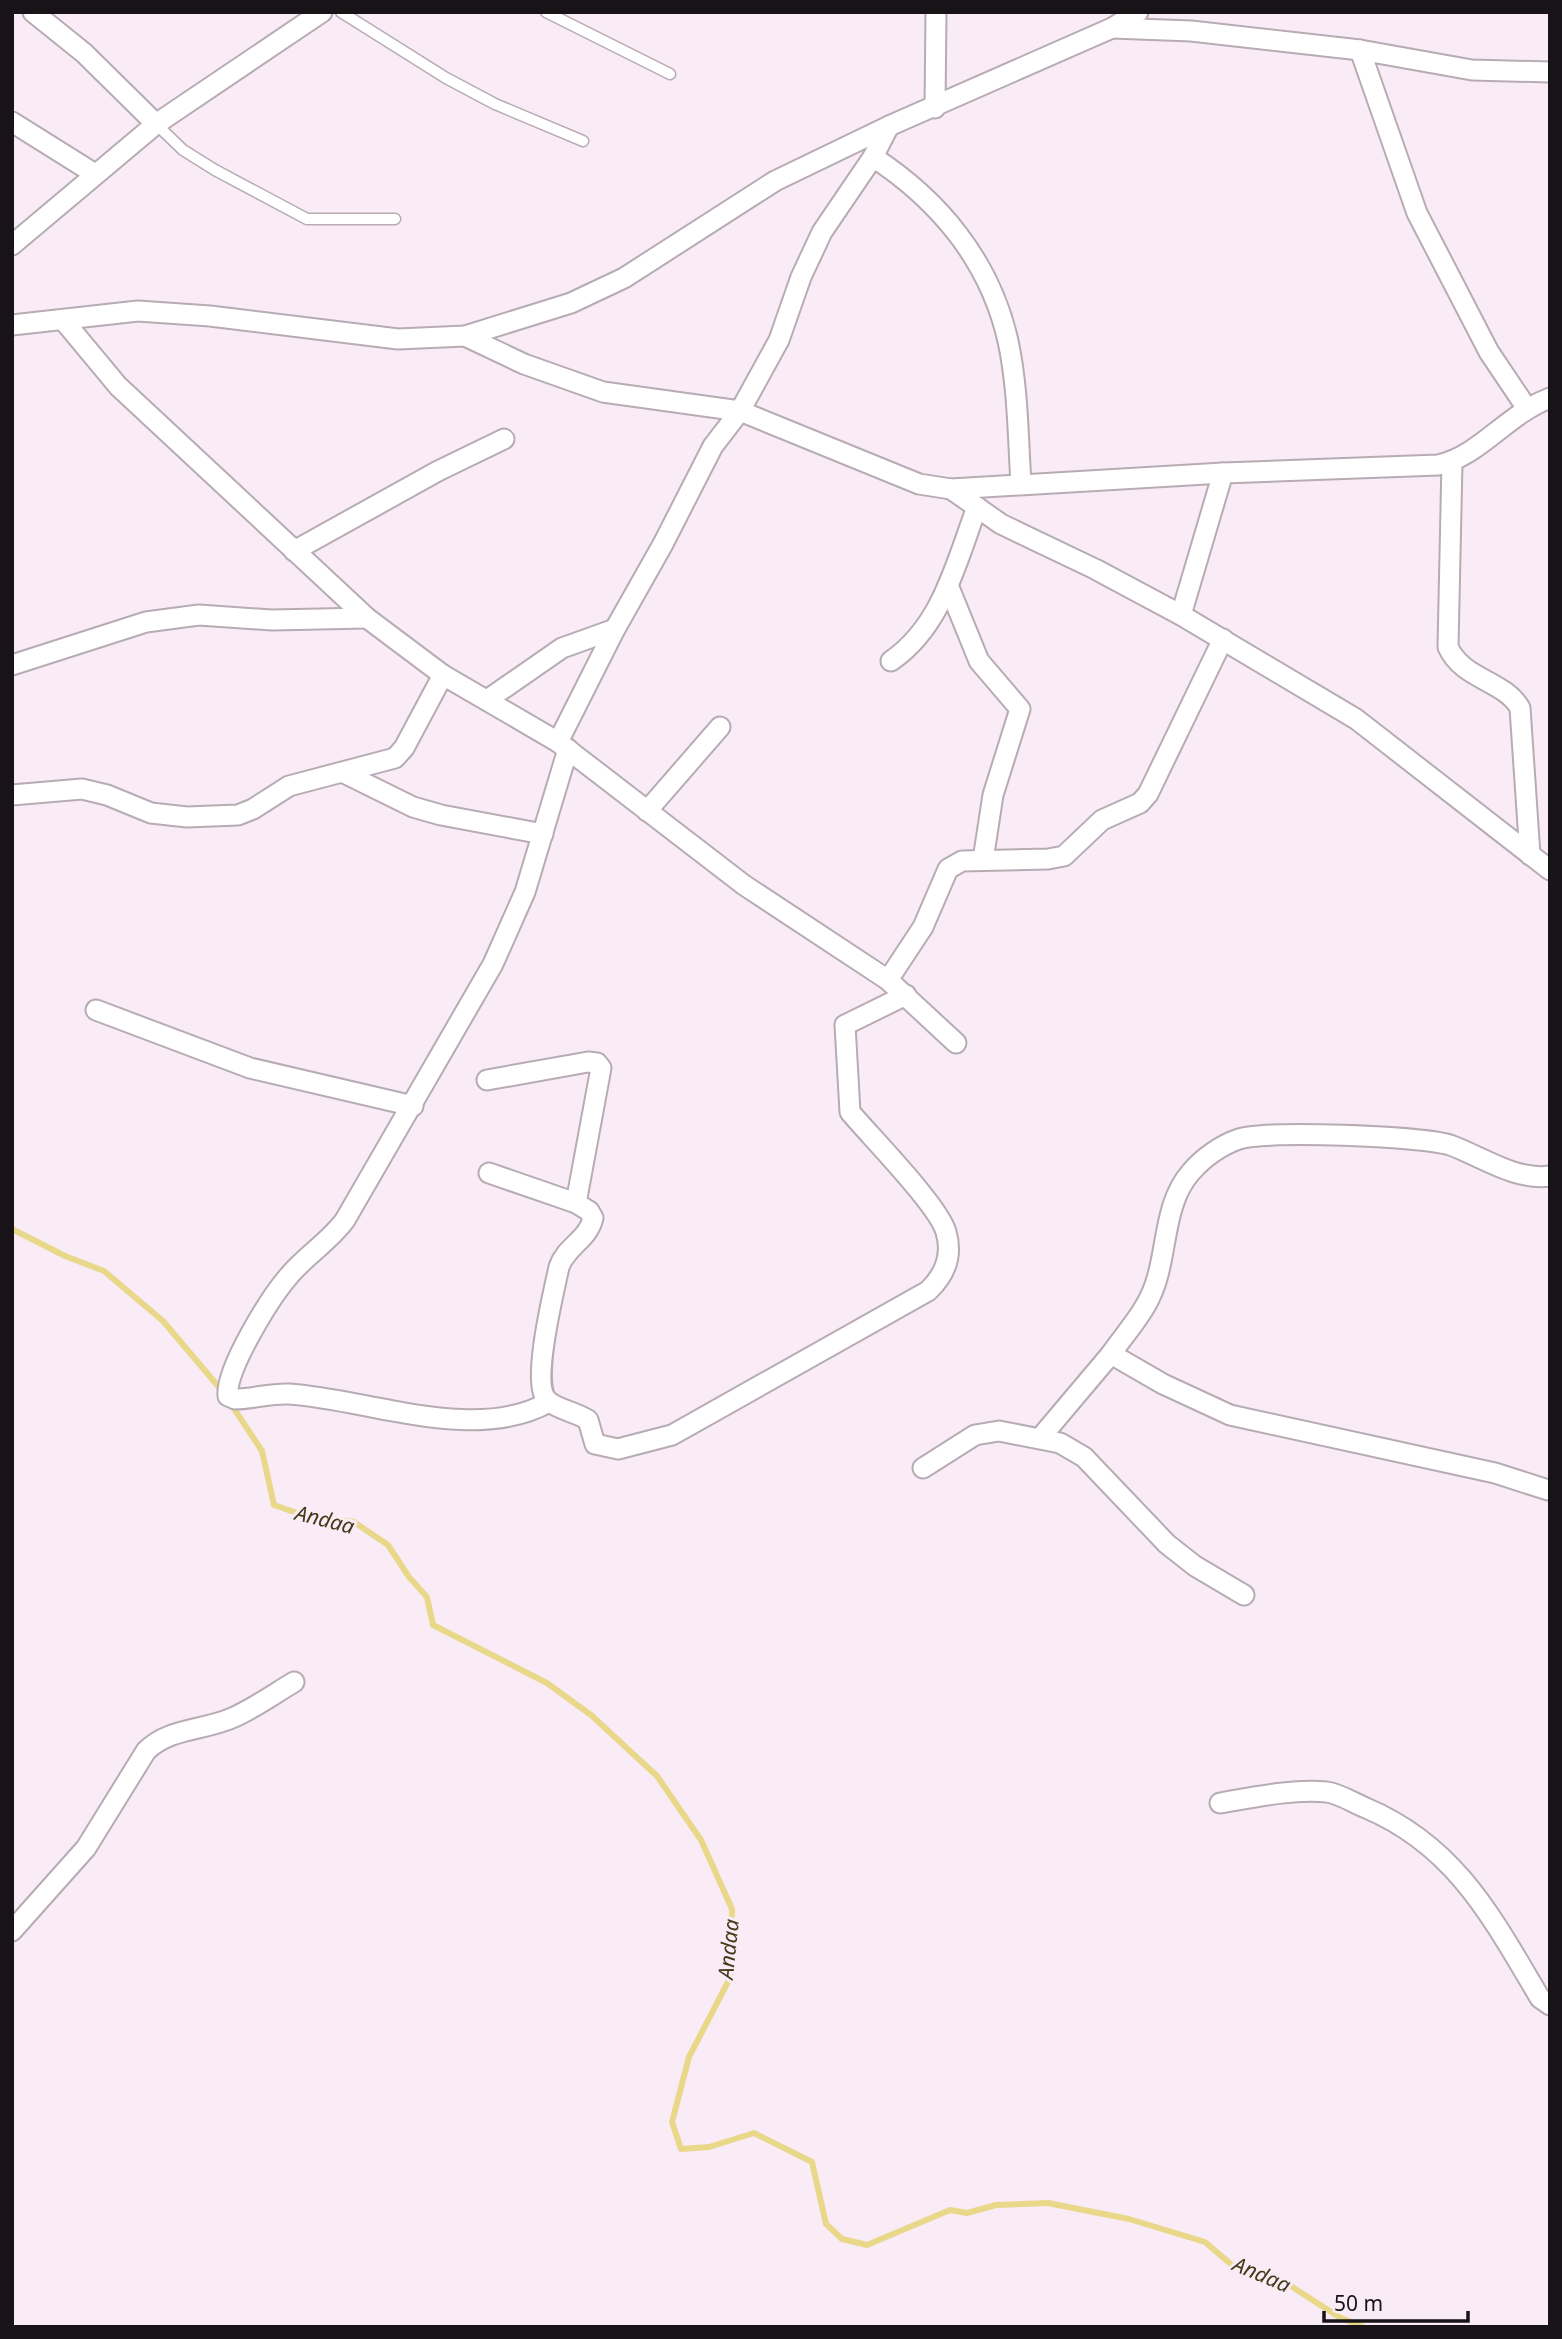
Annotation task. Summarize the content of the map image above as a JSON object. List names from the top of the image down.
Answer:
{
  "water": ["Andaa"],
  "scale_bar": "50 m"
}
